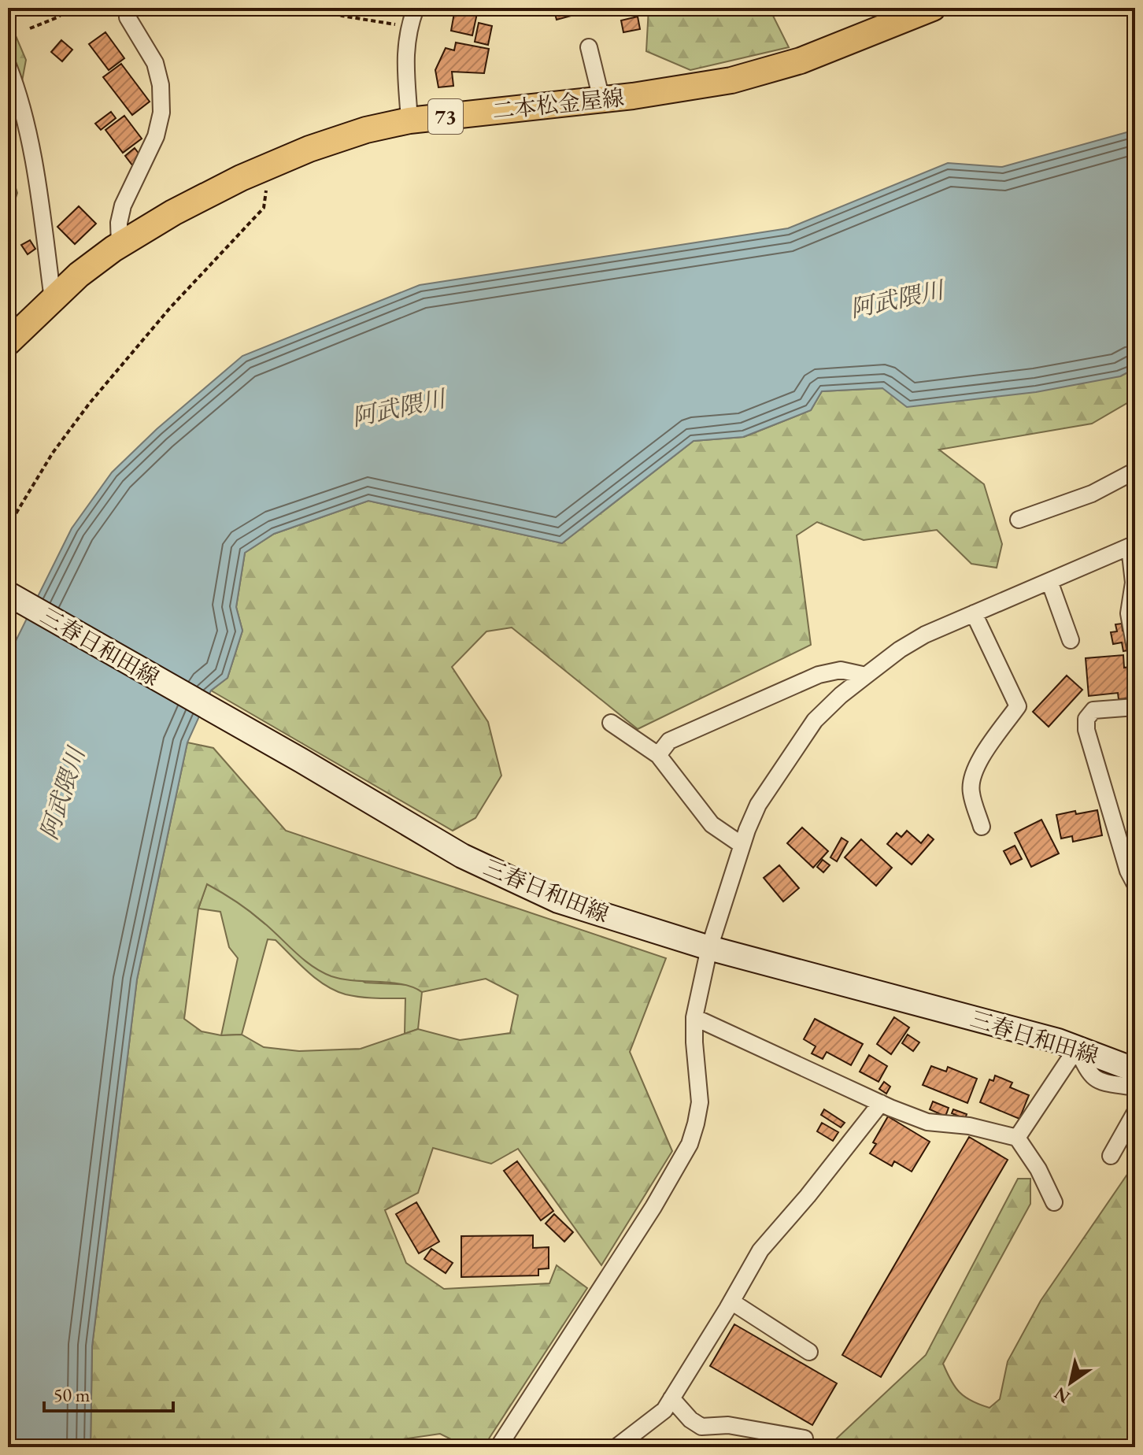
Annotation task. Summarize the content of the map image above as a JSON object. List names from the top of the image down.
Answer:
{
  "streets": {
    "main road": ["二本松金屋線", "73", "三春日和田線"]
  },
  "water": ["阿武隈川"],
  "scale_bar": "50 m",
  "north": "bottom left"
}
